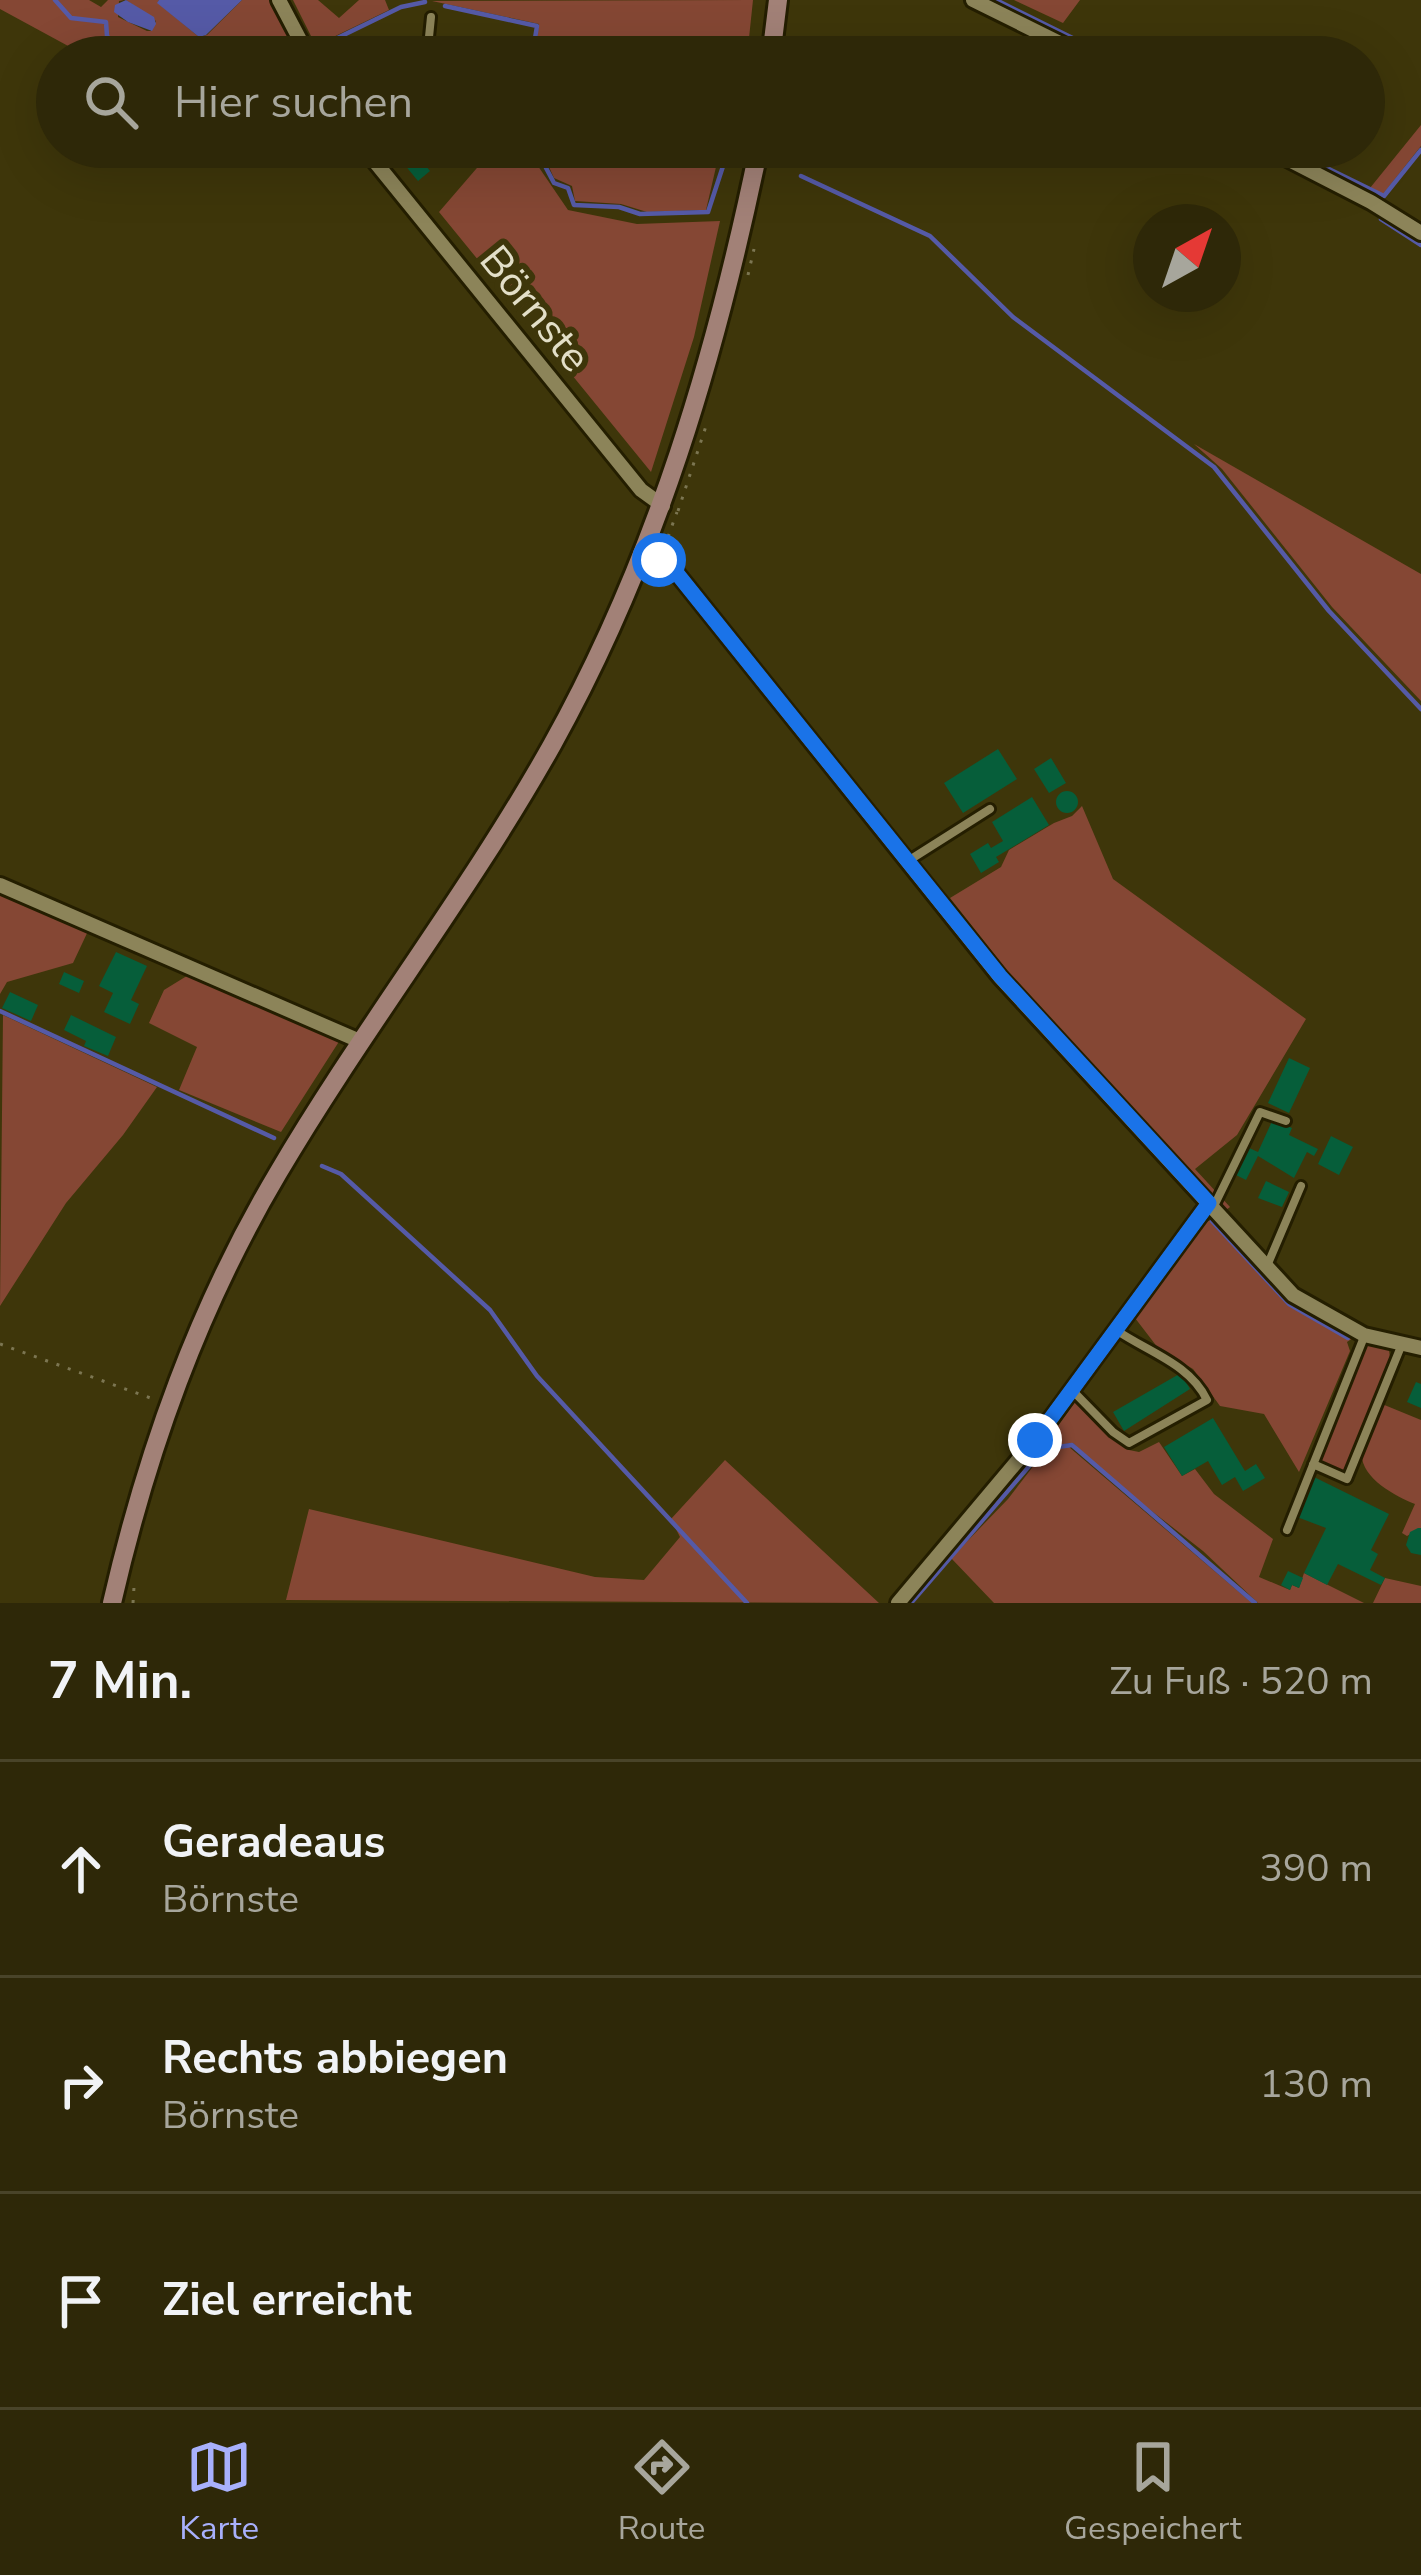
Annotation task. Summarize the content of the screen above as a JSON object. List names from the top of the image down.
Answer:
{
  "streets": {
    "street": ["Börnste"]
  },
  "north": "top right",
  "page": {
    "search": "Hier suchen",
    "heading": ["7 Min.", "Zu Fuß · 520 m"],
    "list": [
      ["Geradeaus", "Börnste", "390 m"],
      ["Rechts abbiegen", "Börnste", "130 m"],
      "Ziel erreicht"
    ],
    "nav": ["Karte", "Route", "Gespeichert"]
  }
}
